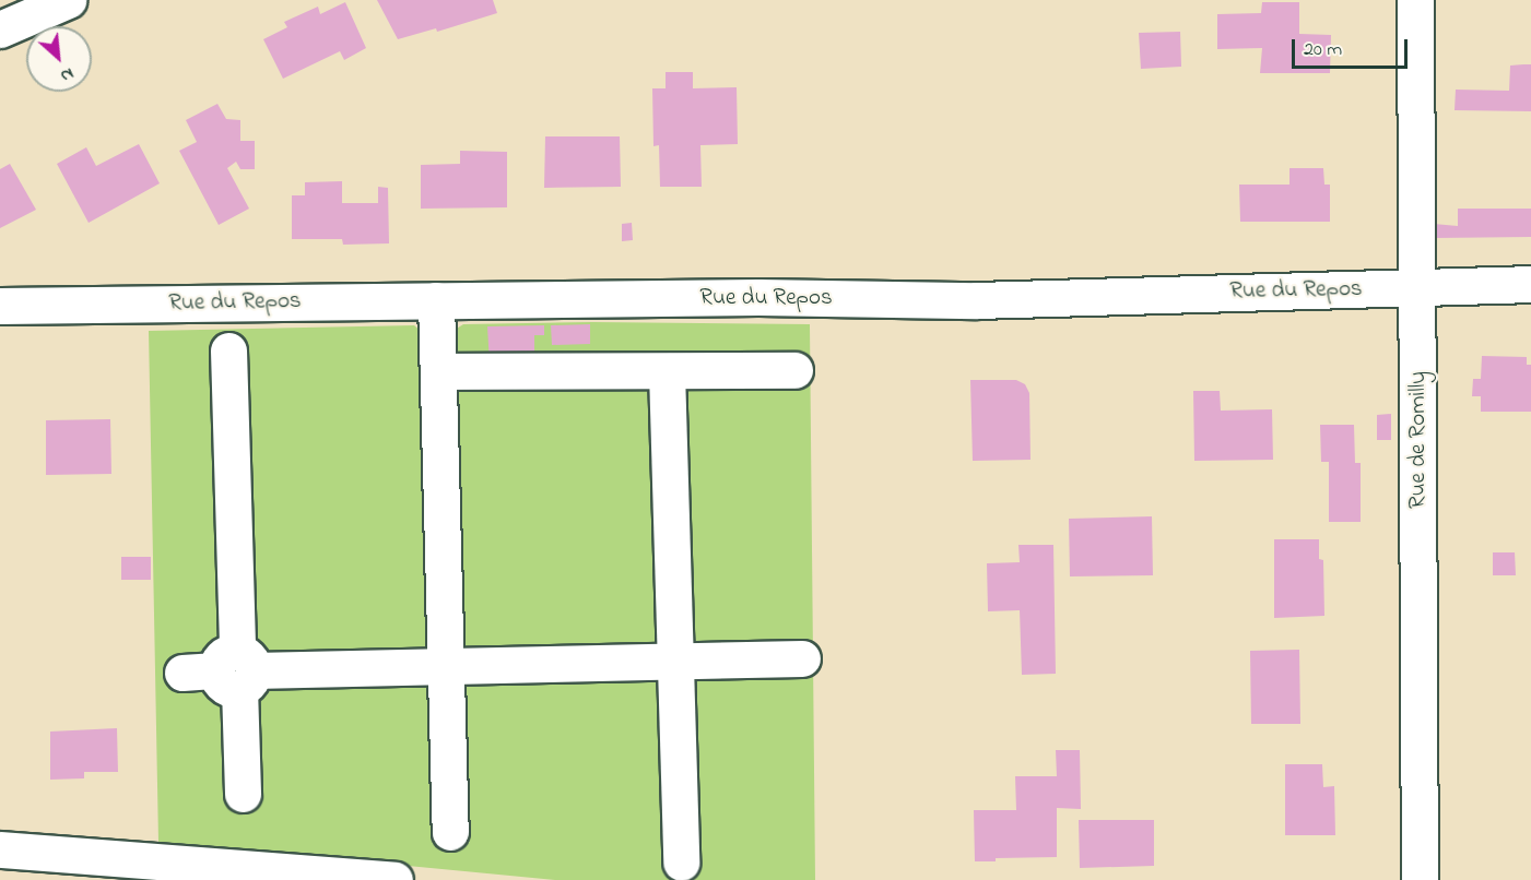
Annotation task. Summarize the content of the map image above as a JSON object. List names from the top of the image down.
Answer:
{
  "streets": {
    "street": ["Rue du Repos", "Rue de Romilly"]
  },
  "crossings": [
    ["Rue du Repos", "Rue de Romilly"]
  ],
  "scale_bar": "20 m",
  "north": "bottom right"
}
